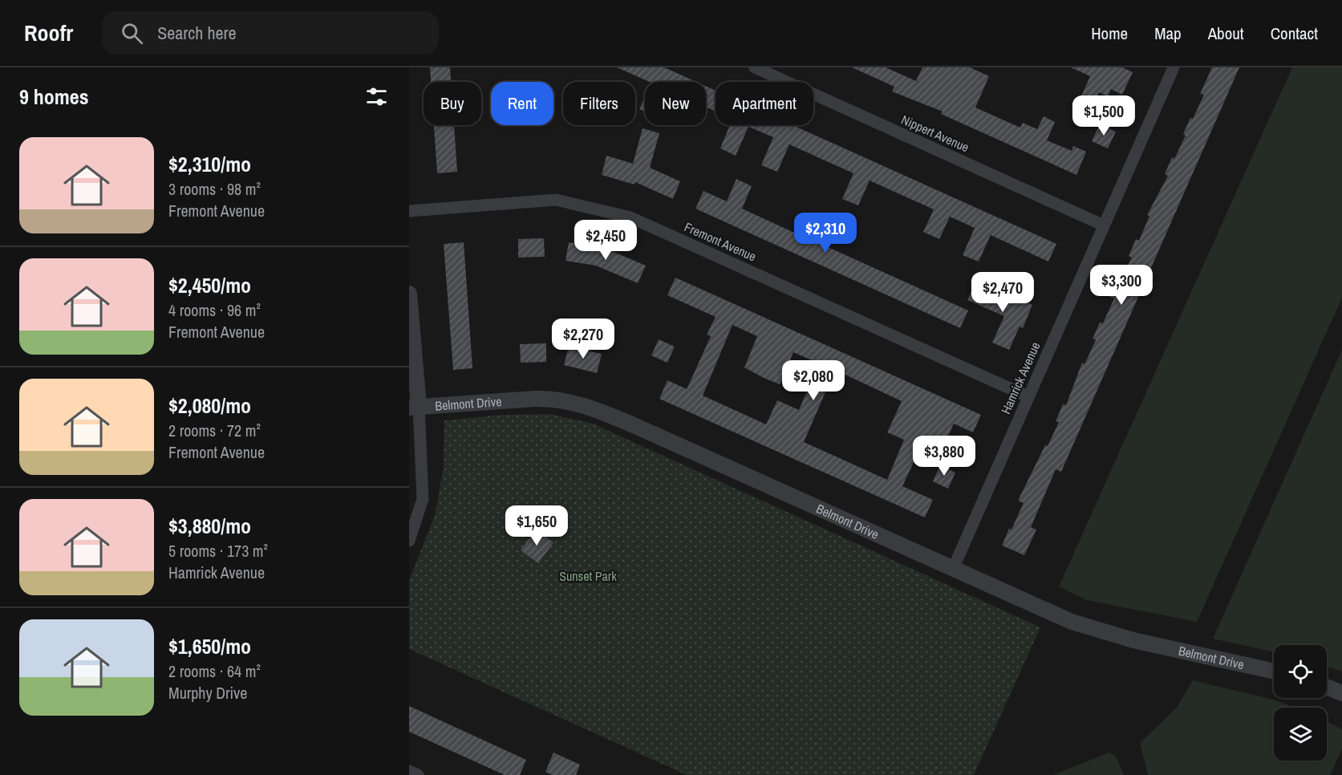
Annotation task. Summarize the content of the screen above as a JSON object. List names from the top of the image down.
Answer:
{
  "streets": {
    "street": [
      "Nippert Avenue",
      "Fremont Avenue",
      "Hamrick Avenue",
      "Belmont Drive"
    ]
  },
  "crossings": [
    ["Nippert Avenue", "Hamrick Avenue"],
    ["Fremont Avenue", "Hamrick Avenue"],
    ["Hamrick Avenue", "Belmont Drive"]
  ],
  "parks": ["Sunset Park"],
  "page": {
    "header": "Roofr",
    "search": "Search here",
    "nav": [
      "Home",
      "Map",
      "About",
      "Contact"
    ],
    "heading": "9 homes",
    "chip": [
      "Buy",
      "Rent",
      "Filters",
      "New",
      "Apartment"
    ],
    "price": [
      "$1,500",
      "$2,310",
      "$2,450",
      "$3,300",
      "$2,470",
      "$2,270",
      "$2,080",
      "$3,880",
      "$1,650"
    ],
    "list": [
      {
        "name": "$2,310/mo",
        "note": "3 rooms · 98 m² · Fremont Avenue"
      },
      {
        "name": "$2,450/mo",
        "note": "4 rooms · 96 m² · Fremont Avenue"
      },
      {
        "name": "$2,080/mo",
        "note": "2 rooms · 72 m² · Fremont Avenue"
      },
      {
        "name": "$3,880/mo",
        "note": "5 rooms · 173 m² · Hamrick Avenue"
      },
      {
        "name": "$1,650/mo",
        "note": "2 rooms · 64 m² · Murphy Drive"
      }
    ]
  }
}
